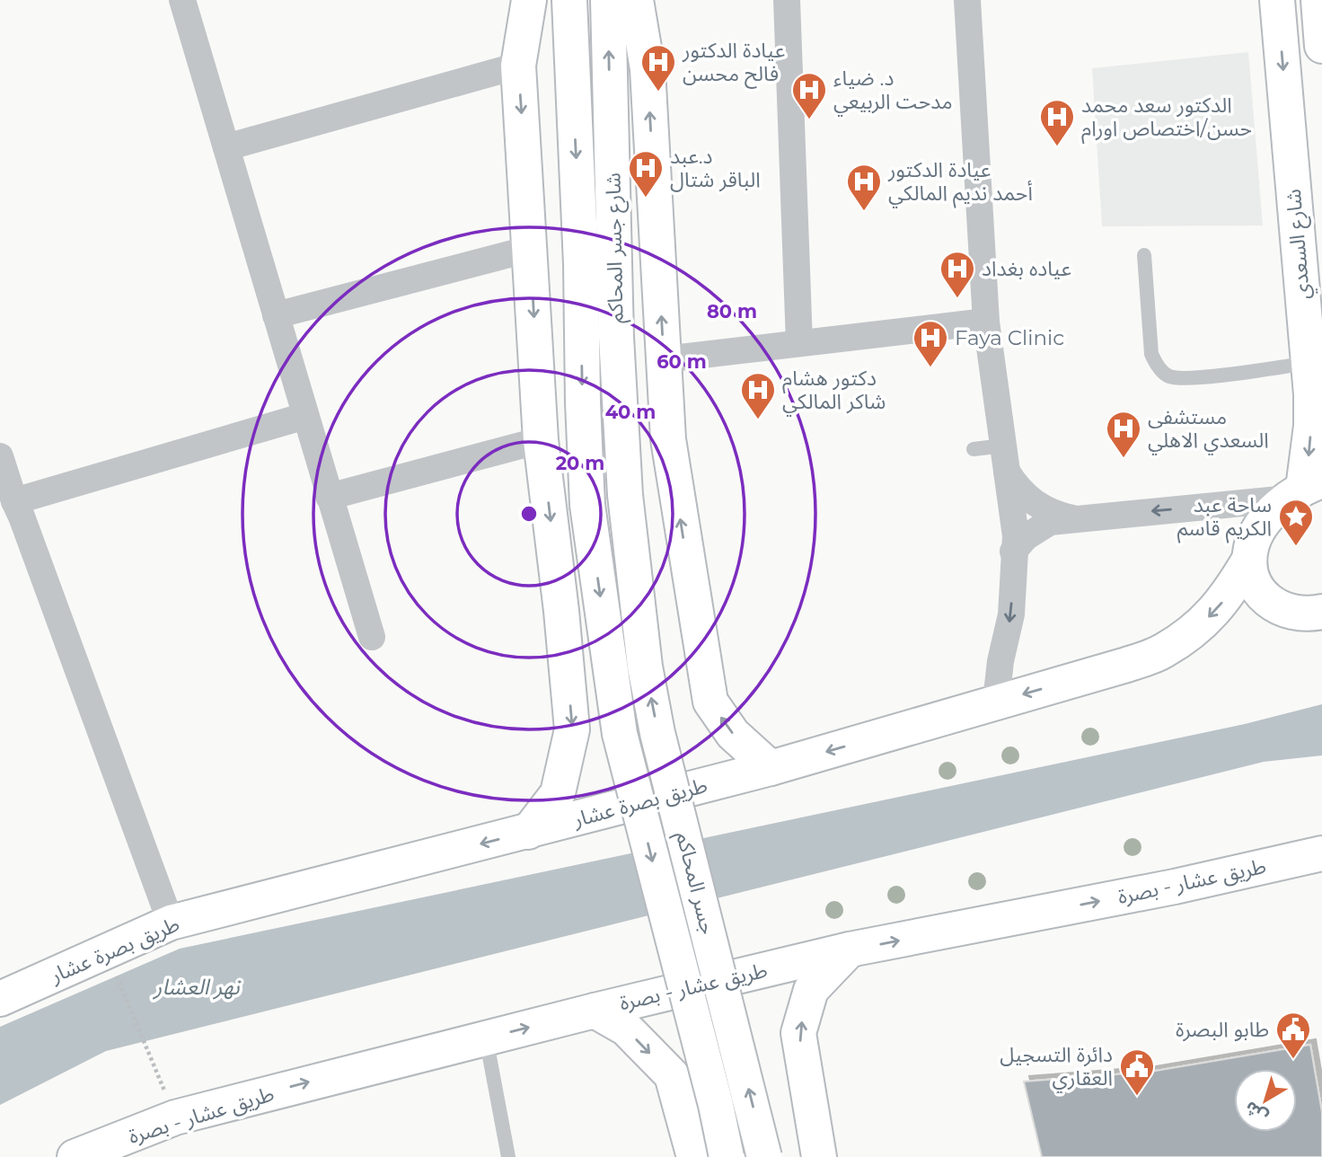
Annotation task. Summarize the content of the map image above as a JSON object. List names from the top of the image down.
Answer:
{
  "streets": {
    "main road": [
      "شارع السعدي",
      "شارع جسر المحاكم",
      "طريق بصرة عشار",
      "طريق عشار - بصرة",
      "جسر المحاكم"
    ]
  },
  "crossings": [
    ["شارع جسر المحاكم", "جسر المحاكم"]
  ],
  "one_way": ["شارع السعدي", "طريق بصرة عشار", "طريق عشار - بصرة"],
  "water": ["نهر العشار"],
  "places": {
    "hospital": [
      "عيادة الدكتور فالح محسن",
      "د. ضياء مدحت الربيعي",
      "الدكتور سعد محمد حسن/اختصاص اورام",
      "د.عبد الباقر شتال",
      "عيادة الدكتور أحمد نديم المالكي",
      "عياده بغداد",
      "Faya Clinic",
      "دكتور هشام شاكر المالكي",
      "مستشفى السعدي الاهلي"
    ],
    "place": ["ساحة عبد الكريم قاسم"],
    "public building": ["طابو البصرة", "دائرة التسجيل العقاري"]
  },
  "north": "bottom left",
  "rings": [
    "80 m",
    "60 m",
    "40 m",
    "20 m"
  ]
}
